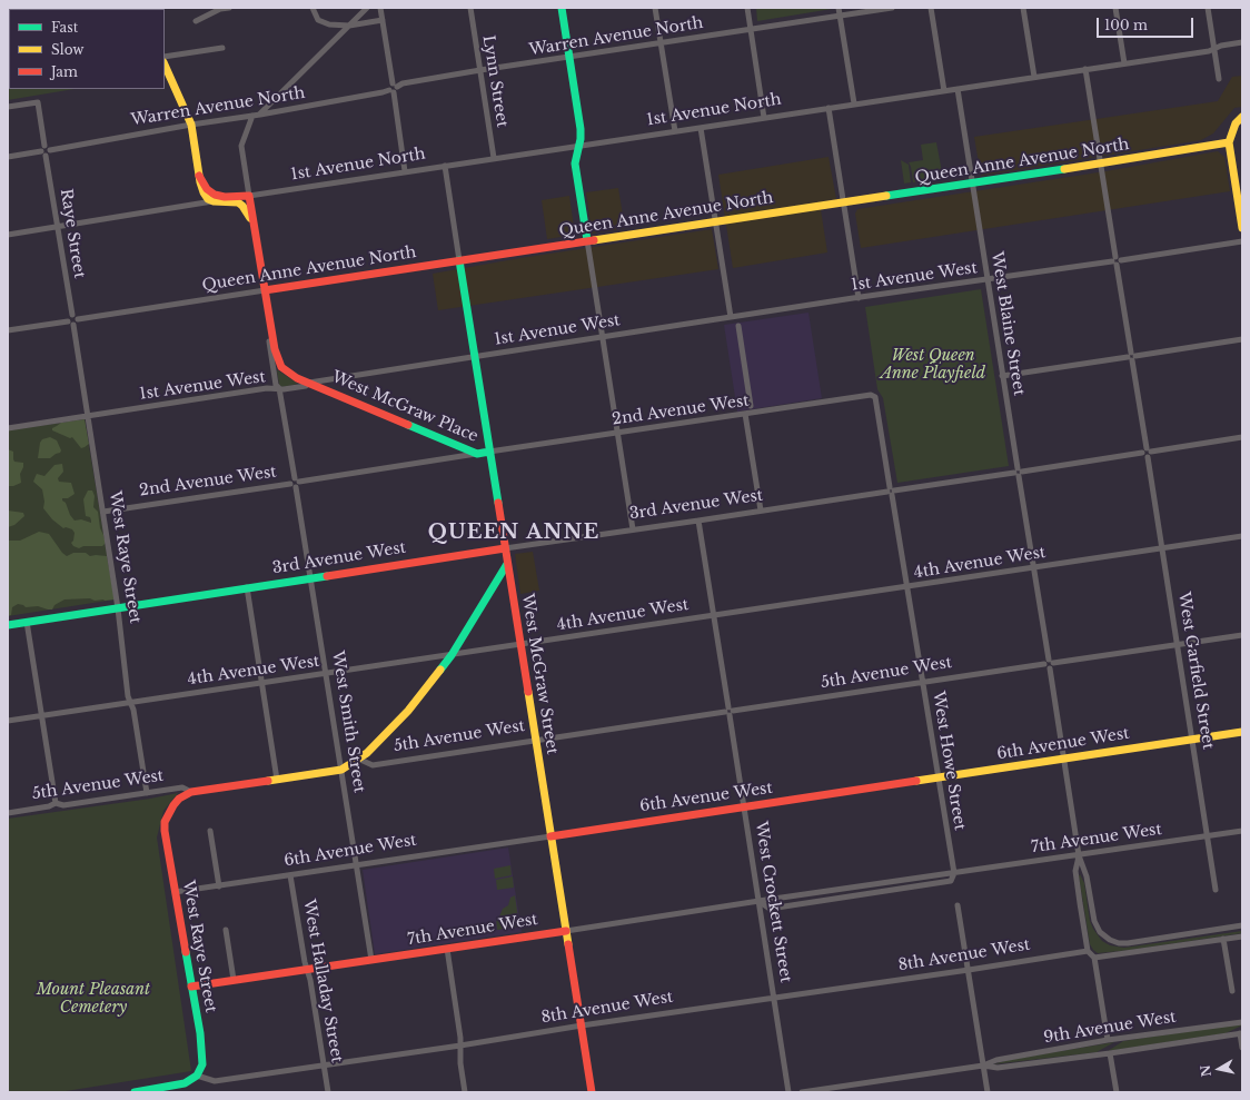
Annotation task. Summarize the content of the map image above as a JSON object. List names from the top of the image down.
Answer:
{
  "streets": {
    "street": [
      "Warren Avenue North",
      "Lynn Street",
      "1st Avenue North",
      "Queen Anne Avenue North",
      "Raye Street",
      "1st Avenue West",
      "West Blaine Street",
      "West McGraw Place",
      "2nd Avenue West",
      "3rd Avenue West",
      "West Raye Street",
      "4th Avenue West",
      "West Garfield Street",
      "5th Avenue West",
      "West McGraw Street",
      "West Smith Street",
      "6th Avenue West",
      "West Howe Street",
      "7th Avenue West",
      "West Crockett Street",
      "8th Avenue West",
      "West Halladay Street",
      "9th Avenue West"
    ]
  },
  "crossings": [
    ["Warren Avenue North", "Lynn Street"],
    ["Warren Avenue North", "Raye Street"],
    ["Lynn Street", "1st Avenue North"],
    ["1st Avenue North", "West Blaine Street"],
    ["1st Avenue North", "West Garfield Street"],
    ["Queen Anne Avenue North", "Raye Street"],
    ["Queen Anne Avenue North", "West Blaine Street"],
    ["Queen Anne Avenue North", "West Raye Street"],
    ["Queen Anne Avenue North", "West Garfield Street"],
    ["Queen Anne Avenue North", "West McGraw Street"],
    ["Queen Anne Avenue North", "West Smith Street"],
    ["Raye Street", "West Raye Street"],
    ["1st Avenue West", "West Blaine Street"],
    ["1st Avenue West", "West McGraw Place"],
    ["1st Avenue West", "West Raye Street"],
    ["1st Avenue West", "West Garfield Street"],
    ["1st Avenue West", "West McGraw Street"],
    ["1st Avenue West", "West Smith Street"],
    ["West Blaine Street", "3rd Avenue West"],
    ["West Blaine Street", "4th Avenue West"],
    ["West Blaine Street", "5th Avenue West"],
    ["West Blaine Street", "6th Avenue West"],
    ["West Blaine Street", "7th Avenue West"],
    ["West Blaine Street", "8th Avenue West"],
    ["West McGraw Place", "2nd Avenue West"],
    ["West McGraw Place", "West McGraw Street"],
    ["West McGraw Place", "West Smith Street"],
    ["2nd Avenue West", "West Raye Street"],
    ["2nd Avenue West", "West McGraw Street"],
    ["2nd Avenue West", "West Smith Street"],
    ["2nd Avenue West", "West Howe Street"],
    ["3rd Avenue West", "West Raye Street"],
    ["3rd Avenue West", "West Garfield Street"],
    ["3rd Avenue West", "West McGraw Street"],
    ["3rd Avenue West", "West Smith Street"],
    ["3rd Avenue West", "West Howe Street"],
    ["3rd Avenue West", "West Crockett Street"],
    ["West Raye Street", "4th Avenue West"],
    ["West Raye Street", "5th Avenue West"],
    ["West Raye Street", "6th Avenue West"],
    ["West Raye Street", "7th Avenue West"],
    ["West Raye Street", "8th Avenue West"],
    ["4th Avenue West", "West Garfield Street"],
    ["4th Avenue West", "West McGraw Street"],
    ["4th Avenue West", "West Smith Street"],
    ["4th Avenue West", "West Howe Street"],
    ["4th Avenue West", "West Crockett Street"],
    ["West Garfield Street", "5th Avenue West"],
    ["West Garfield Street", "6th Avenue West"],
    ["West Garfield Street", "7th Avenue West"],
    ["5th Avenue West", "West McGraw Street"],
    ["5th Avenue West", "West Smith Street"],
    ["5th Avenue West", "West Howe Street"],
    ["5th Avenue West", "West Crockett Street"],
    ["West McGraw Street", "6th Avenue West"],
    ["West McGraw Street", "7th Avenue West"],
    ["West McGraw Street", "8th Avenue West"],
    ["West Smith Street", "6th Avenue West"],
    ["West Smith Street", "7th Avenue West"],
    ["6th Avenue West", "West Howe Street"],
    ["6th Avenue West", "West Crockett Street"],
    ["6th Avenue West", "West Halladay Street"],
    ["West Howe Street", "7th Avenue West"],
    ["7th Avenue West", "West Crockett Street"],
    ["7th Avenue West", "West Halladay Street"],
    ["West Crockett Street", "8th Avenue West"],
    ["8th Avenue West", "West Halladay Street"]
  ],
  "districts": ["QUEEN ANNE"],
  "parks": ["West Queen Anne Playfield", "Mount Pleasant Cemetery"],
  "legend": ["Fast", "Slow", "Jam"],
  "scale_bar": "100 m",
  "north": "left"
}
